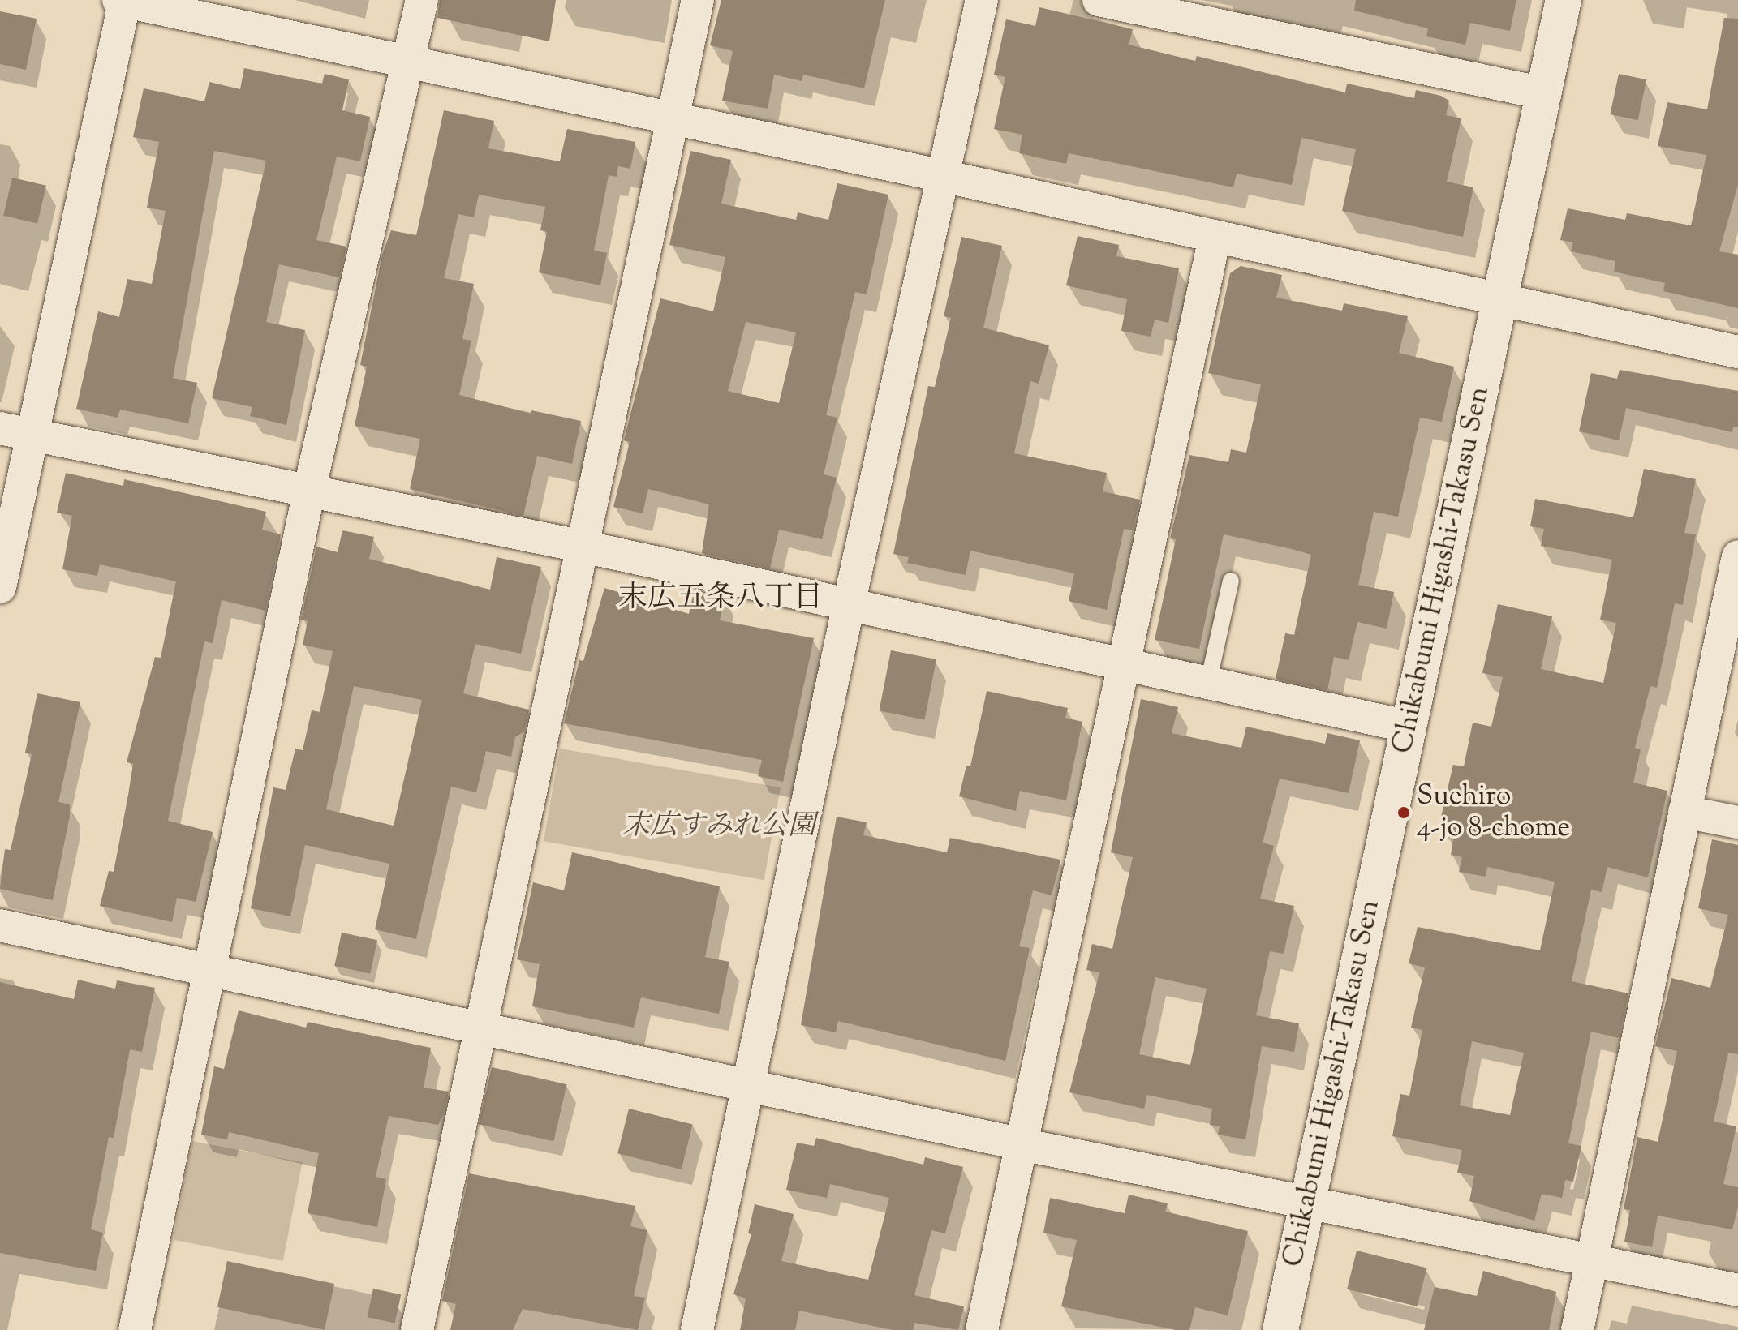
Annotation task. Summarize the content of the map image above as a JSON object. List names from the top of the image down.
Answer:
{
  "streets": {
    "street": ["Chikabumi Higashi-Takasu Sen"]
  },
  "districts": ["末広五条八丁目"],
  "parks": ["末広すみれ公園"],
  "places": ["Suehiro 4-jo 8-chome"]
}
